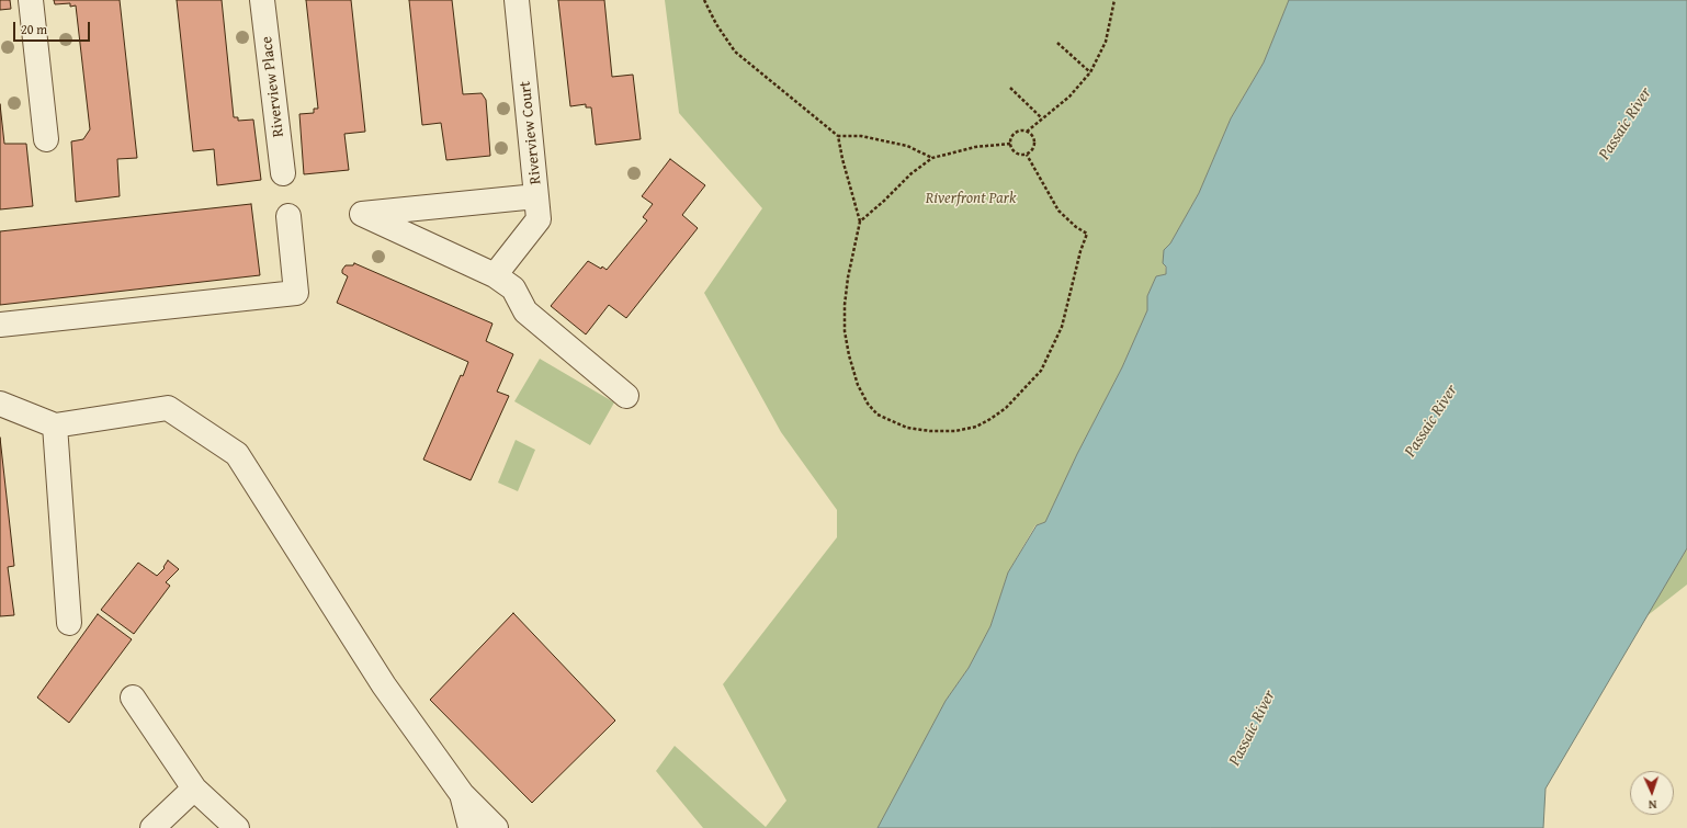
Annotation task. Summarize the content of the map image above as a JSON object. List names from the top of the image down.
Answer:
{
  "streets": {
    "street": ["Riverview Place", "Riverview Court"]
  },
  "water": ["Passaic River"],
  "parks": ["Riverfront Park"],
  "scale_bar": "20 m",
  "north": "bottom"
}
